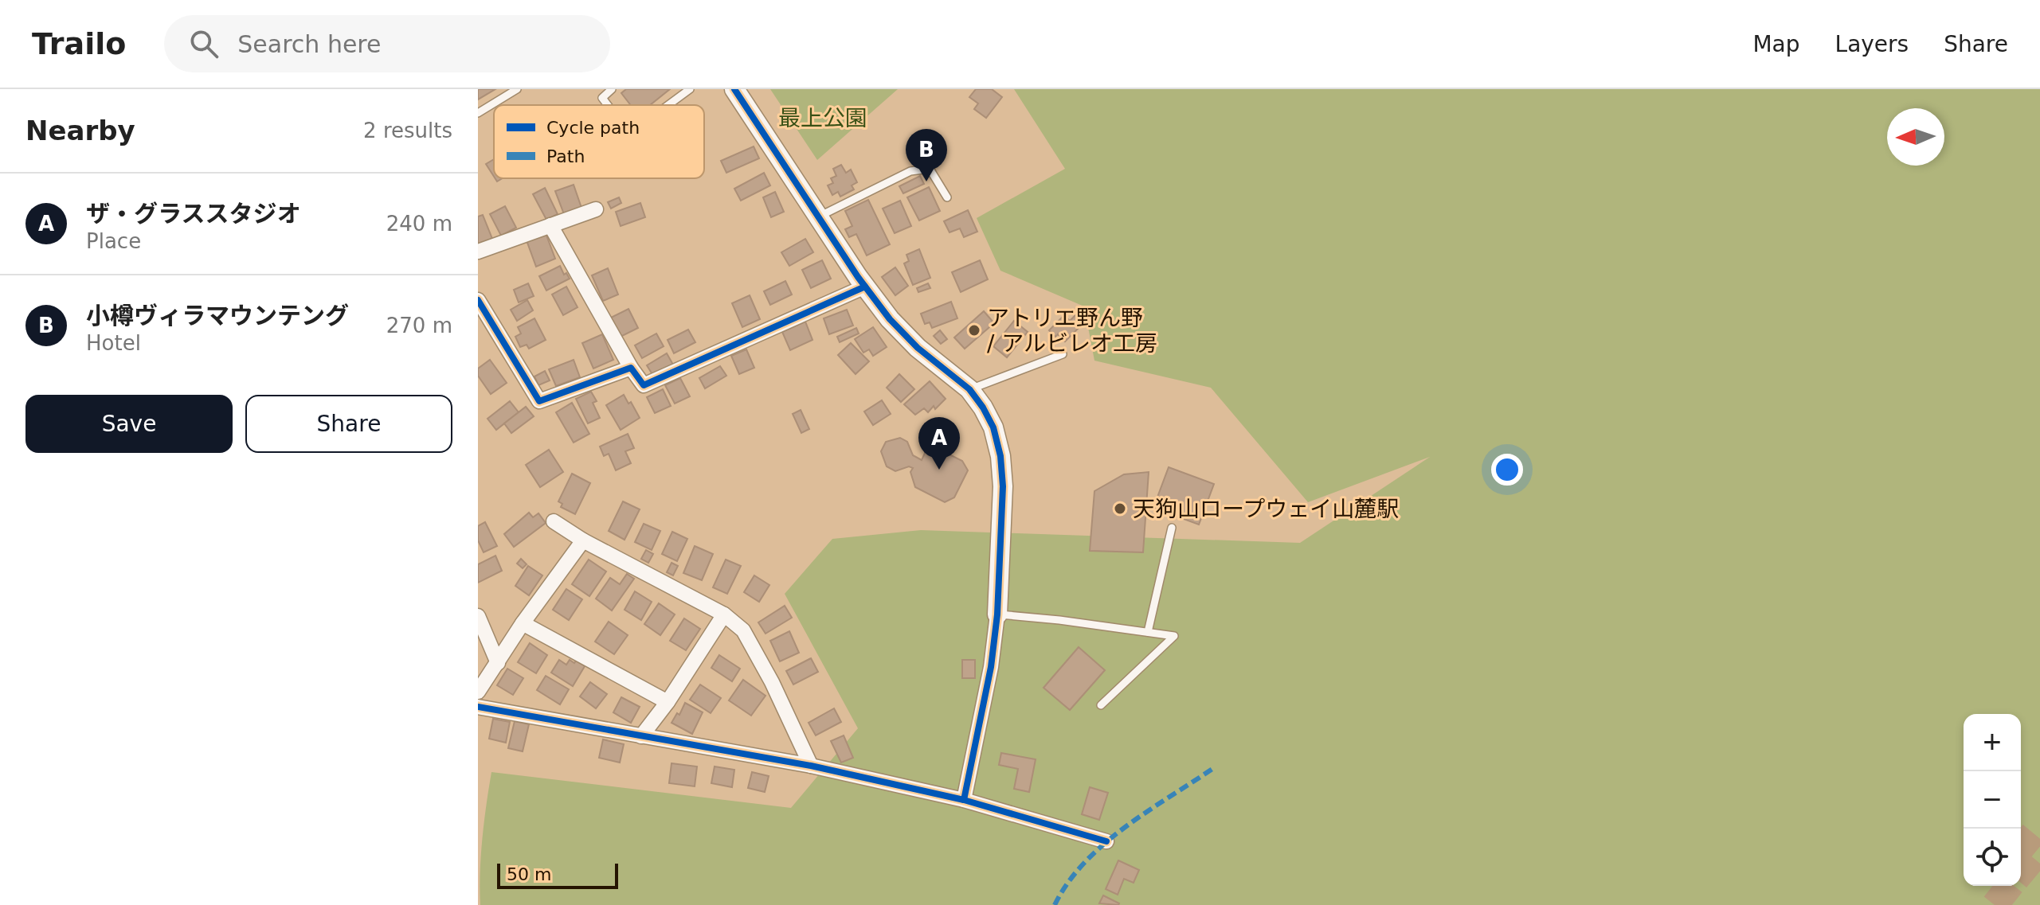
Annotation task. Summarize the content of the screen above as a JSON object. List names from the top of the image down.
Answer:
{
  "parks": ["最上公園"],
  "places": ["アトリエ野ん野 / アルビレオ工房", "天狗山ロープウェイ山麓駅"],
  "legend": ["Cycle path", "Path"],
  "scale_bar": "50 m",
  "north": "left",
  "page": {
    "header": "Trailo",
    "search": "Search here",
    "nav": ["Map", "Layers", "Share"],
    "heading": ["Nearby", "2 results"],
    "pins": ["B", "A"],
    "list": [
      {
        "mark": "A",
        "name": "ザ・グラススタジオ",
        "note": "Place",
        "value": "240 m"
      },
      {
        "mark": "B",
        "name": "小樽ヴィラマウンテング",
        "note": "Hotel",
        "value": "270 m"
      }
    ],
    "buttons": ["Save", "Share"],
    "map_buttons": ["+", "−"],
    "scale": "50 m"
  }
}
